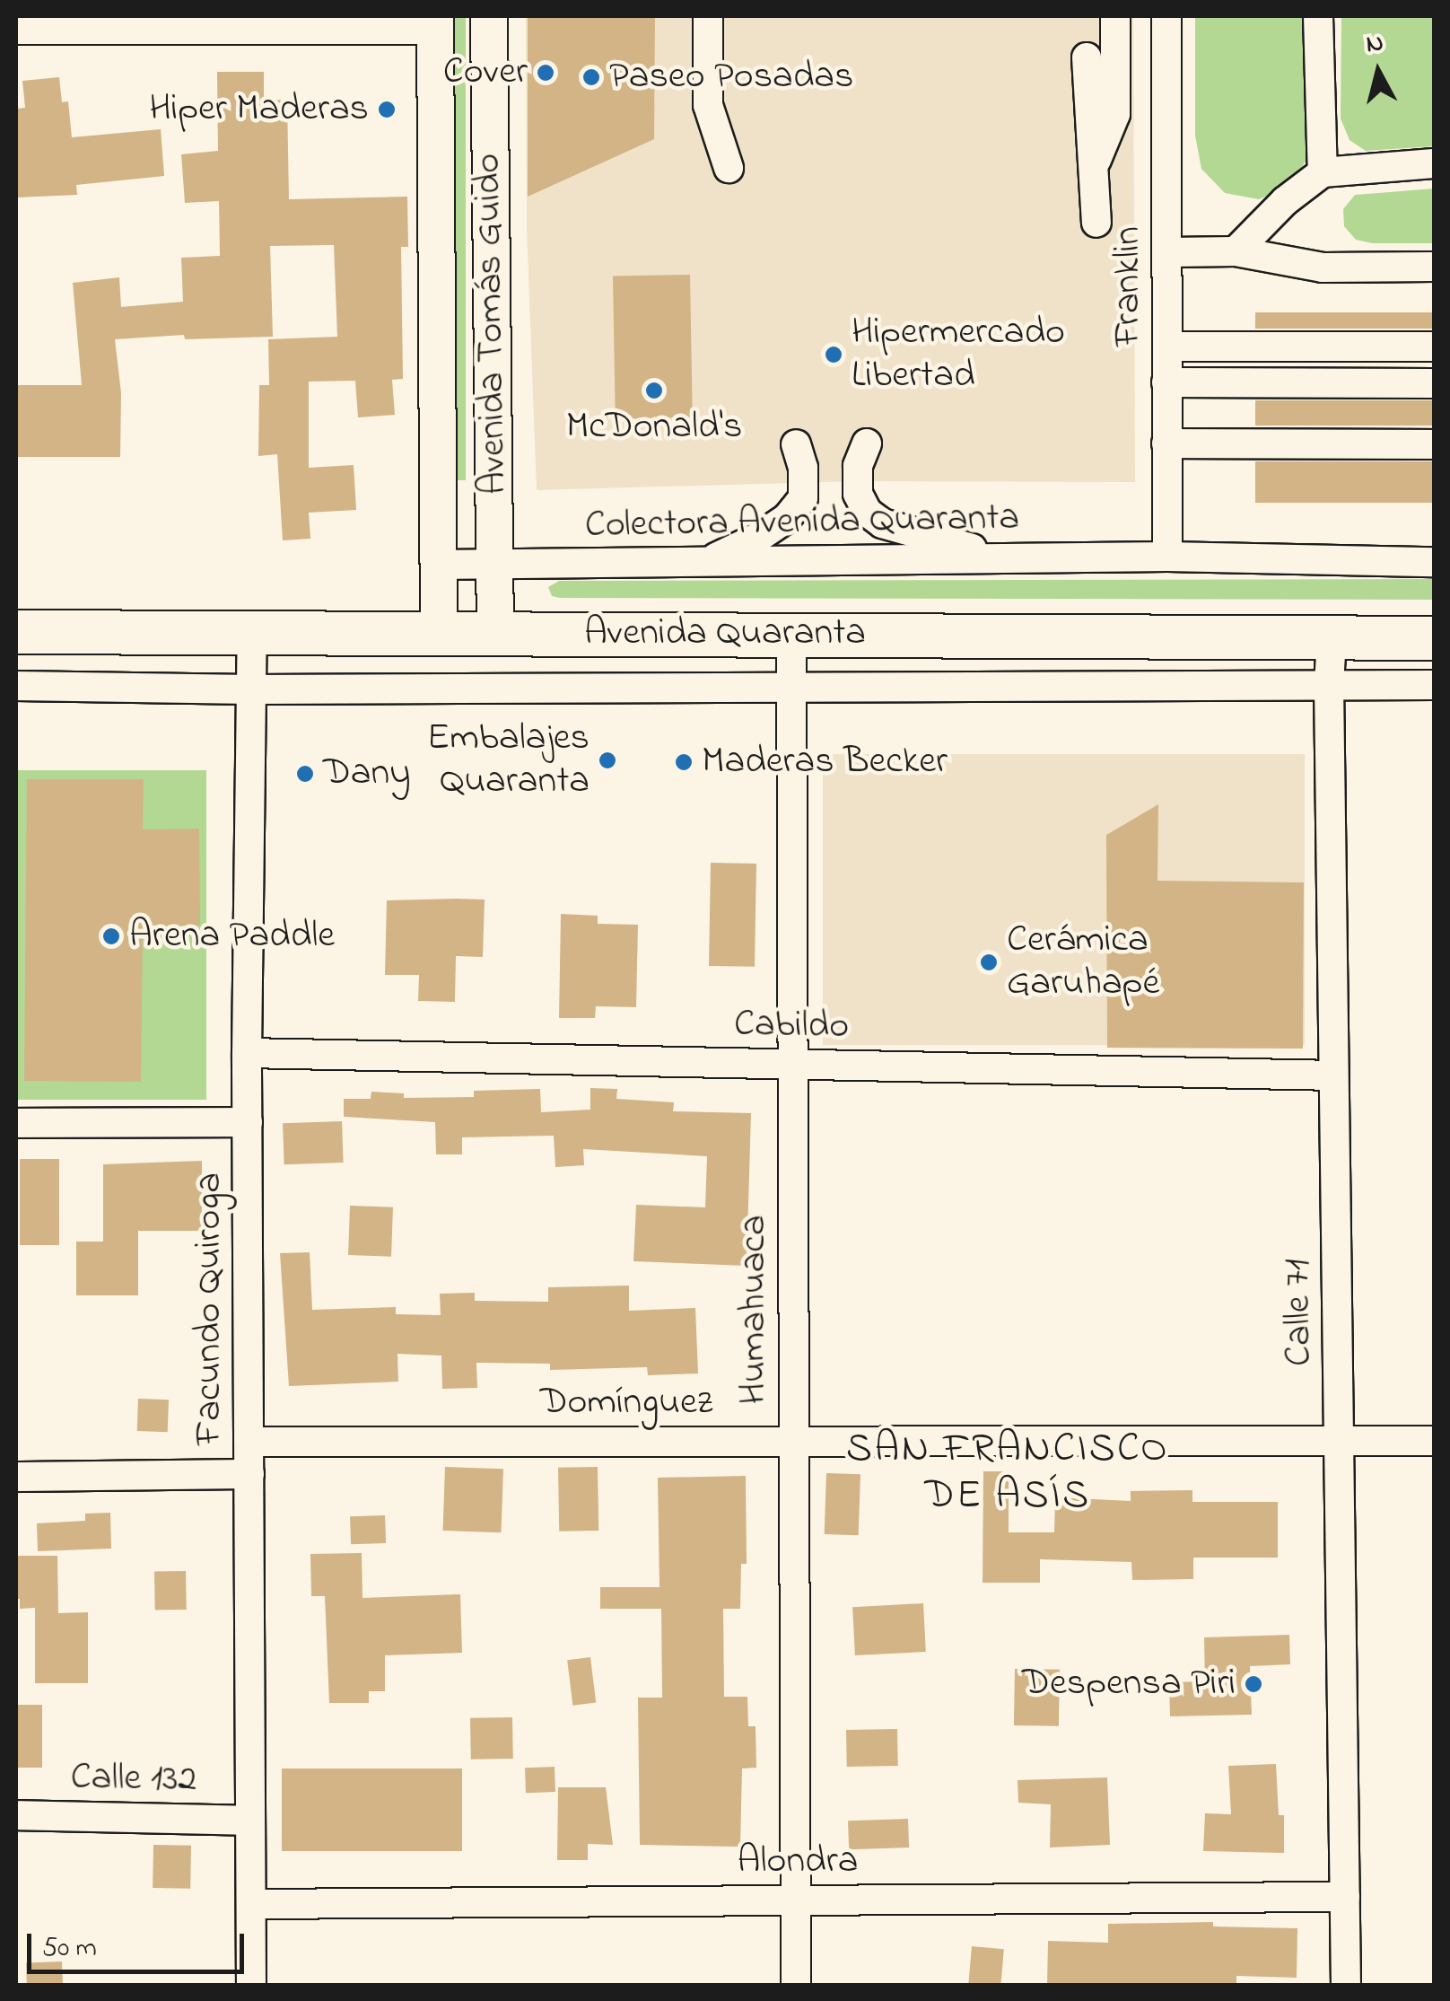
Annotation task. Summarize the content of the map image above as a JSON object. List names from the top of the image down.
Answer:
{
  "streets": {
    "highway": ["Avenida Quaranta"],
    "main road": ["Avenida Tomás Guido"],
    "street": [
      "Franklin",
      "Colectora Avenida Quaranta",
      "Cabildo",
      "Facundo Quiroga",
      "Humahuaca",
      "Calle 71",
      "Domínguez",
      "Calle 132",
      "Alondra"
    ]
  },
  "crossings": [
    ["Franklin", "Colectora Avenida Quaranta"],
    ["Avenida Tomás Guido", "Colectora Avenida Quaranta"],
    ["Avenida Tomás Guido", "Avenida Quaranta"],
    ["Avenida Quaranta", "Facundo Quiroga"],
    ["Avenida Quaranta", "Humahuaca"],
    ["Avenida Quaranta", "Calle 71"],
    ["Cabildo", "Facundo Quiroga"],
    ["Cabildo", "Humahuaca"],
    ["Cabildo", "Calle 71"],
    ["Facundo Quiroga", "Domínguez"],
    ["Facundo Quiroga", "Calle 132"],
    ["Facundo Quiroga", "Alondra"],
    ["Humahuaca", "Domínguez"],
    ["Humahuaca", "Alondra"],
    ["Calle 71", "Domínguez"],
    ["Calle 71", "Alondra"]
  ],
  "districts": ["SAN FRANCISCO DE ASÍS"],
  "places": [
    "Cover",
    "Paseo Posadas",
    "Hiper Maderas",
    "Hipermercado Libertad",
    "McDonald's",
    "Embalajes Quaranta",
    "Maderas Becker",
    "Dany",
    "Arena Paddle",
    "Cerámica Garuhapé",
    "Despensa Piri"
  ],
  "scale_bar": "50 m",
  "north": "top"
}
